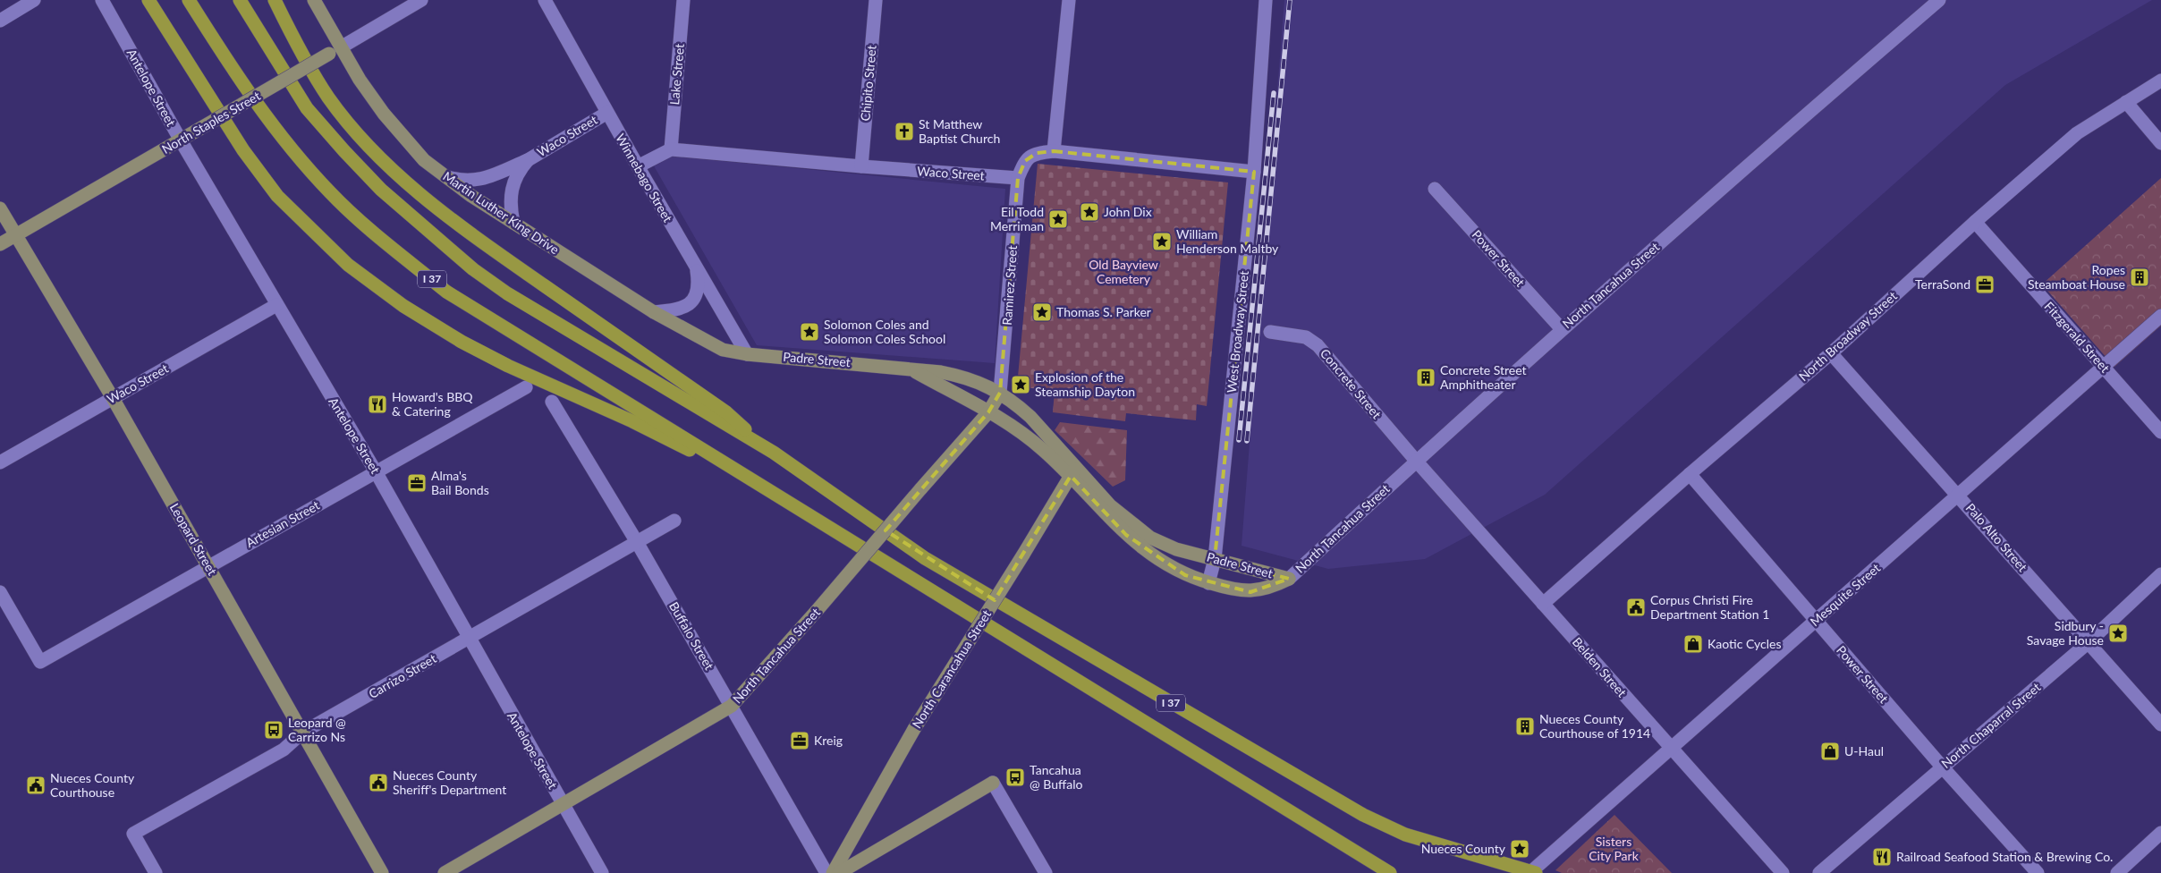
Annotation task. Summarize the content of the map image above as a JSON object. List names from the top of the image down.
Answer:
{
  "streets": {
    "highway": ["I 37"],
    "main road": [
      "North Staples Street",
      "Martin Luther King Drive",
      "North Tancahua Street",
      "Padre Street",
      "Leopard Street",
      "North Carancahua Street"
    ],
    "street": [
      "Lake Street",
      "Chipito Street",
      "Antelope Street",
      "Waco Street",
      "Winnebago Street",
      "Power Street",
      "Ramirez Street",
      "West Broadway Street",
      "North Broadway Street",
      "Fitzgerald Street",
      "Concrete Street",
      "Artesian Street",
      "Palo Alto Street",
      "Mesquite Street",
      "Buffalo Street",
      "Belden Street",
      "Carrizo Street",
      "North Chaparral Street"
    ]
  },
  "crossings": [
    ["Lake Street", "Waco Street"],
    ["Chipito Street", "Waco Street"],
    ["Antelope Street", "North Staples Street"],
    ["Antelope Street", "Waco Street"],
    ["Antelope Street", "North Tancahua Street"],
    ["Antelope Street", "Artesian Street"],
    ["Antelope Street", "Carrizo Street"],
    ["North Staples Street", "Martin Luther King Drive"],
    ["North Staples Street", "Leopard Street"],
    ["Waco Street", "Winnebago Street"],
    ["Waco Street", "Martin Luther King Drive"],
    ["Waco Street", "Ramirez Street"],
    ["Waco Street", "Leopard Street"],
    ["Winnebago Street", "Padre Street"],
    ["Martin Luther King Drive", "Padre Street"],
    ["Power Street", "North Tancahua Street"],
    ["Power Street", "North Broadway Street"],
    ["Power Street", "Mesquite Street"],
    ["Power Street", "North Chaparral Street"],
    ["I 37", "Mesquite Street"],
    ["Ramirez Street", "North Tancahua Street"],
    ["Ramirez Street", "Padre Street"],
    ["North Tancahua Street", "Padre Street"],
    ["North Tancahua Street", "Concrete Street"],
    ["North Tancahua Street", "Buffalo Street"],
    ["North Tancahua Street", "Belden Street"],
    ["West Broadway Street", "Padre Street"],
    ["North Broadway Street", "Fitzgerald Street"],
    ["North Broadway Street", "Palo Alto Street"],
    ["North Broadway Street", "Belden Street"],
    ["Fitzgerald Street", "Mesquite Street"],
    ["Padre Street", "North Carancahua Street"],
    ["Concrete Street", "Belden Street"],
    ["Artesian Street", "Leopard Street"],
    ["Palo Alto Street", "Mesquite Street"],
    ["Palo Alto Street", "North Chaparral Street"],
    ["Leopard Street", "Carrizo Street"],
    ["Mesquite Street", "Belden Street"],
    ["Buffalo Street", "Carrizo Street"]
  ],
  "parks": ["Old Bayview Cemetery", "Sisters City Park"],
  "places": {
    "church": ["St Matthew Baptist Church"],
    "place": [
      "John Dix",
      "Eil Todd Merriman",
      "William Henderson Maltby",
      "Thomas S. Parker",
      "Solomon Coles and Solomon Coles School",
      "Explosion of the Steamship Dayton",
      "Sidbury - Savage House",
      "Nueces County"
    ],
    "building": ["Ropes Steamboat House", "Concrete Street Amphitheater", "Nueces County Courthouse of 1914"],
    "office": ["TerraSond", "Alma's Bail Bonds", "Kreig"],
    "restaurant": ["Howard's BBQ & Catering", "Railroad Seafood Station & Brewing Co."],
    "public building": ["Corpus Christi Fire Department Station 1", "Nueces County Sheriff's Department", "Nueces County Courthouse"],
    "shop": ["Kaotic Cycles", "U-Haul"],
    "bus stop": ["Leopard @ Carrizo Ns", "Tancahua @ Buffalo"]
  }
}
